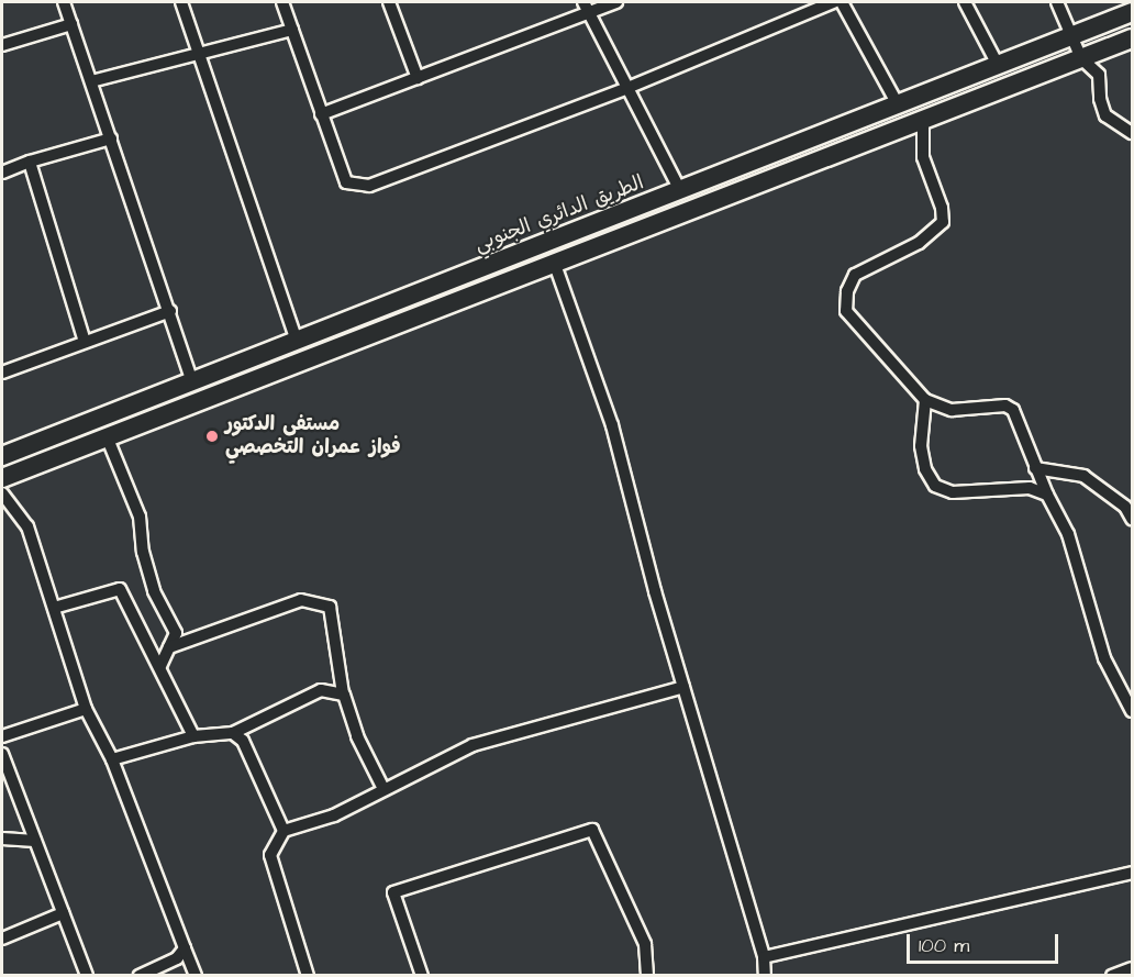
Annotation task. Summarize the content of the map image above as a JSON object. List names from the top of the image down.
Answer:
{
  "streets": {
    "main road": ["الطريق الدائري الجنوبي"]
  },
  "places": ["مستفى الدكتور فواز عمران التخصصي"],
  "scale_bar": "100 m"
}
